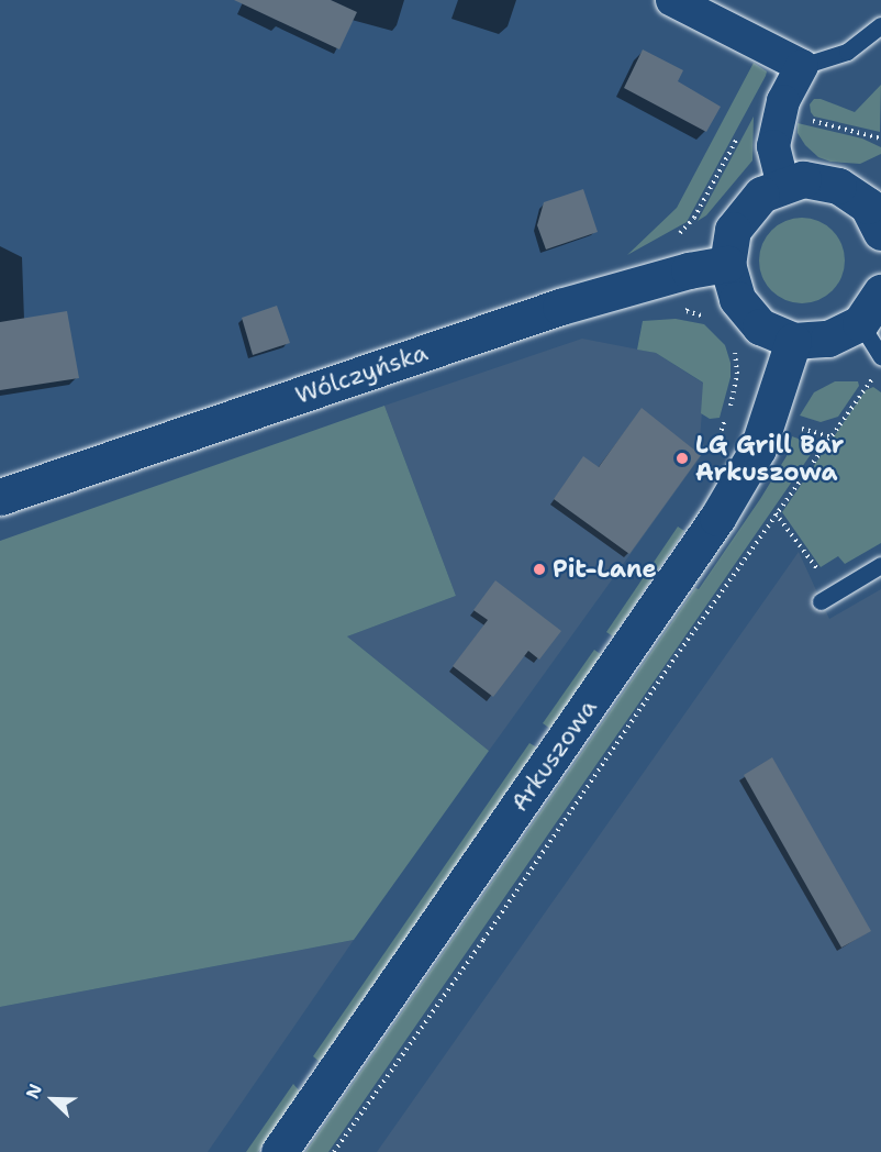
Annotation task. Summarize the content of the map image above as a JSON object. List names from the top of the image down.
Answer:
{
  "streets": {
    "main road": ["Wólczyńska", "Arkuszowa"]
  },
  "places": ["LG Grill Bar Arkuszowa", "Pit-Lane"],
  "north": "top left"
}
